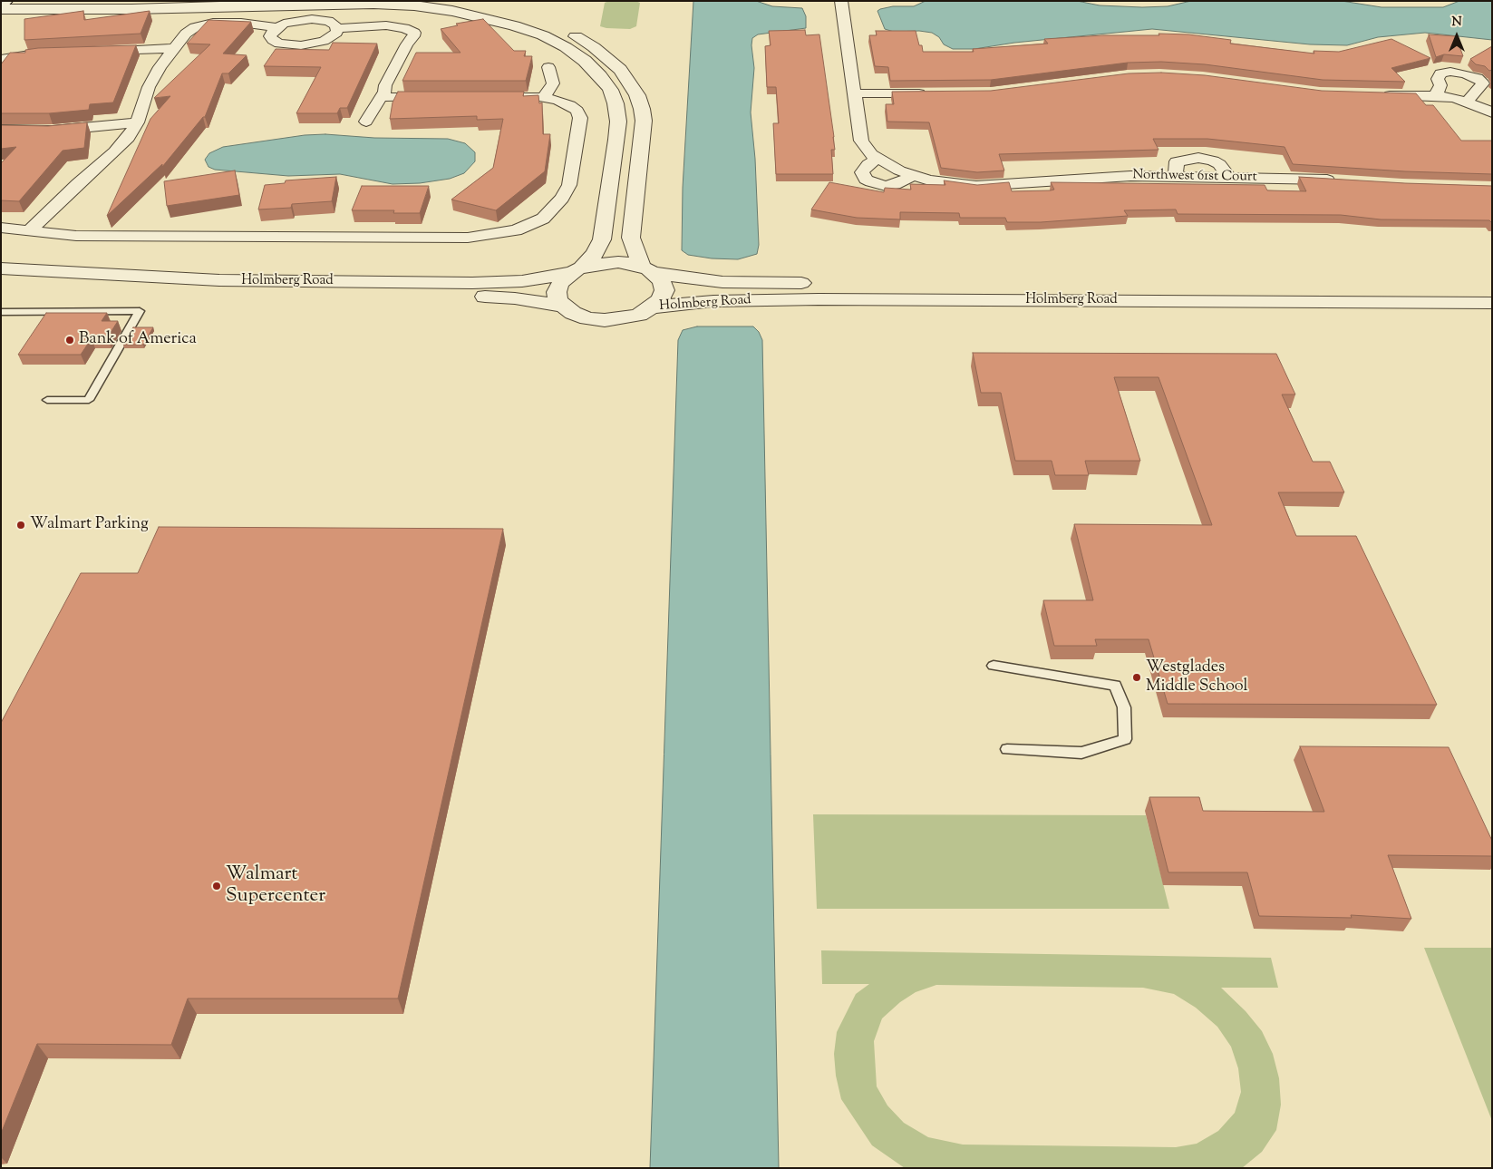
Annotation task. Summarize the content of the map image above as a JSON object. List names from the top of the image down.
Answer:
{
  "streets": {
    "street": ["Northwest 61st Court", "Holmberg Road"]
  },
  "places": [
    "Bank of America",
    "Walmart Parking",
    "Westglades Middle School",
    "Walmart Supercenter"
  ],
  "north": "top"
}
